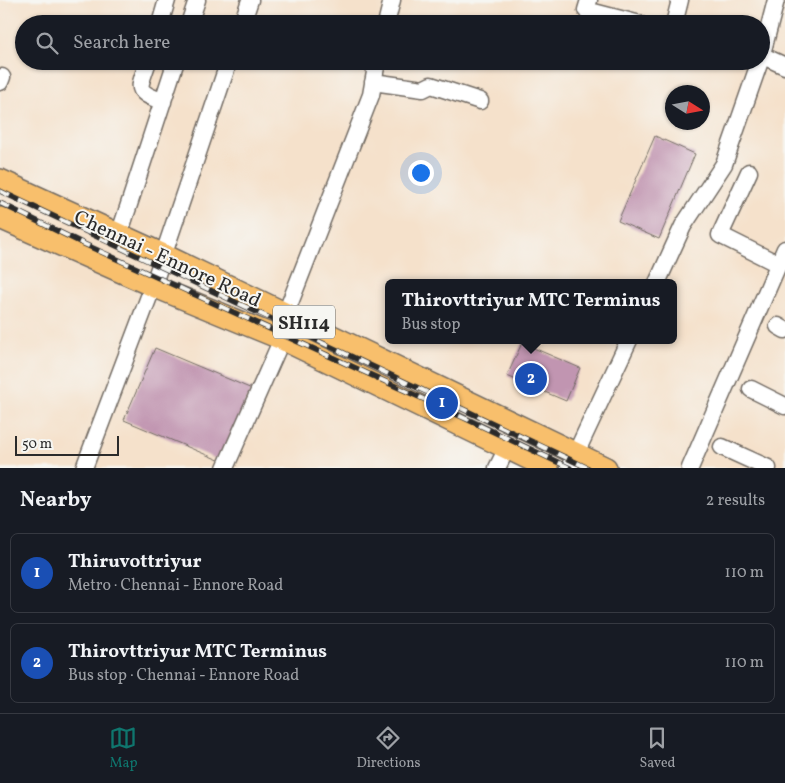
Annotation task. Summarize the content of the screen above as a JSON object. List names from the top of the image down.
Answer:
{
  "streets": {
    "main road": ["Chennai - Ennore Road", "SH114"]
  },
  "scale_bar": "50 m",
  "north": "right",
  "page": {
    "search": "Search here",
    "popup": ["Thirovttriyur MTC Terminus", "Bus stop"],
    "pins": ["2", "1"],
    "scale": "50 m",
    "heading": ["Nearby", "2 results"],
    "list": [
      {
        "mark": "1",
        "name": "Thiruvottriyur",
        "note": "Metro · Chennai - Ennore Road",
        "value": "110 m"
      },
      {
        "mark": "2",
        "name": "Thirovttriyur MTC Terminus",
        "note": "Bus stop · Chennai - Ennore Road",
        "value": "110 m"
      }
    ],
    "nav": ["Map", "Directions", "Saved"]
  }
}
